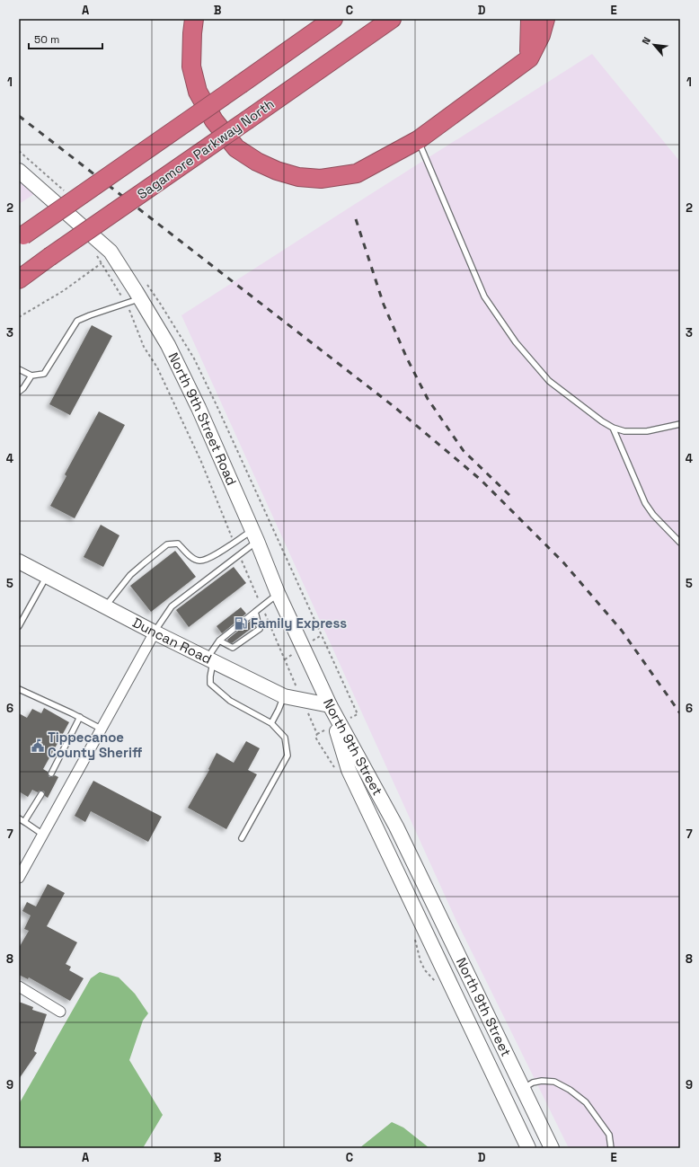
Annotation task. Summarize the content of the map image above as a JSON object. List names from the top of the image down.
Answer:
{
  "streets": {
    "highway": ["Sagamore Parkway North"],
    "main road": ["North 9th Street Road", "Duncan Road", "North 9th Street"]
  },
  "crossings": [
    ["North 9th Street Road", "Duncan Road"],
    ["North 9th Street Road", "North 9th Street"],
    ["Duncan Road", "North 9th Street"]
  ],
  "places": {
    "fuel station": ["Family Express"],
    "public building": ["Tippecanoe County Sheriff"]
  },
  "scale_bar": "50 m",
  "north": "top left",
  "grid": {
    "columns": [
      "A",
      "B",
      "C",
      "D",
      "E"
    ],
    "rows": [
      "1",
      "2",
      "3",
      "4",
      "5",
      "6",
      "7",
      "8",
      "9"
    ]
  }
}
